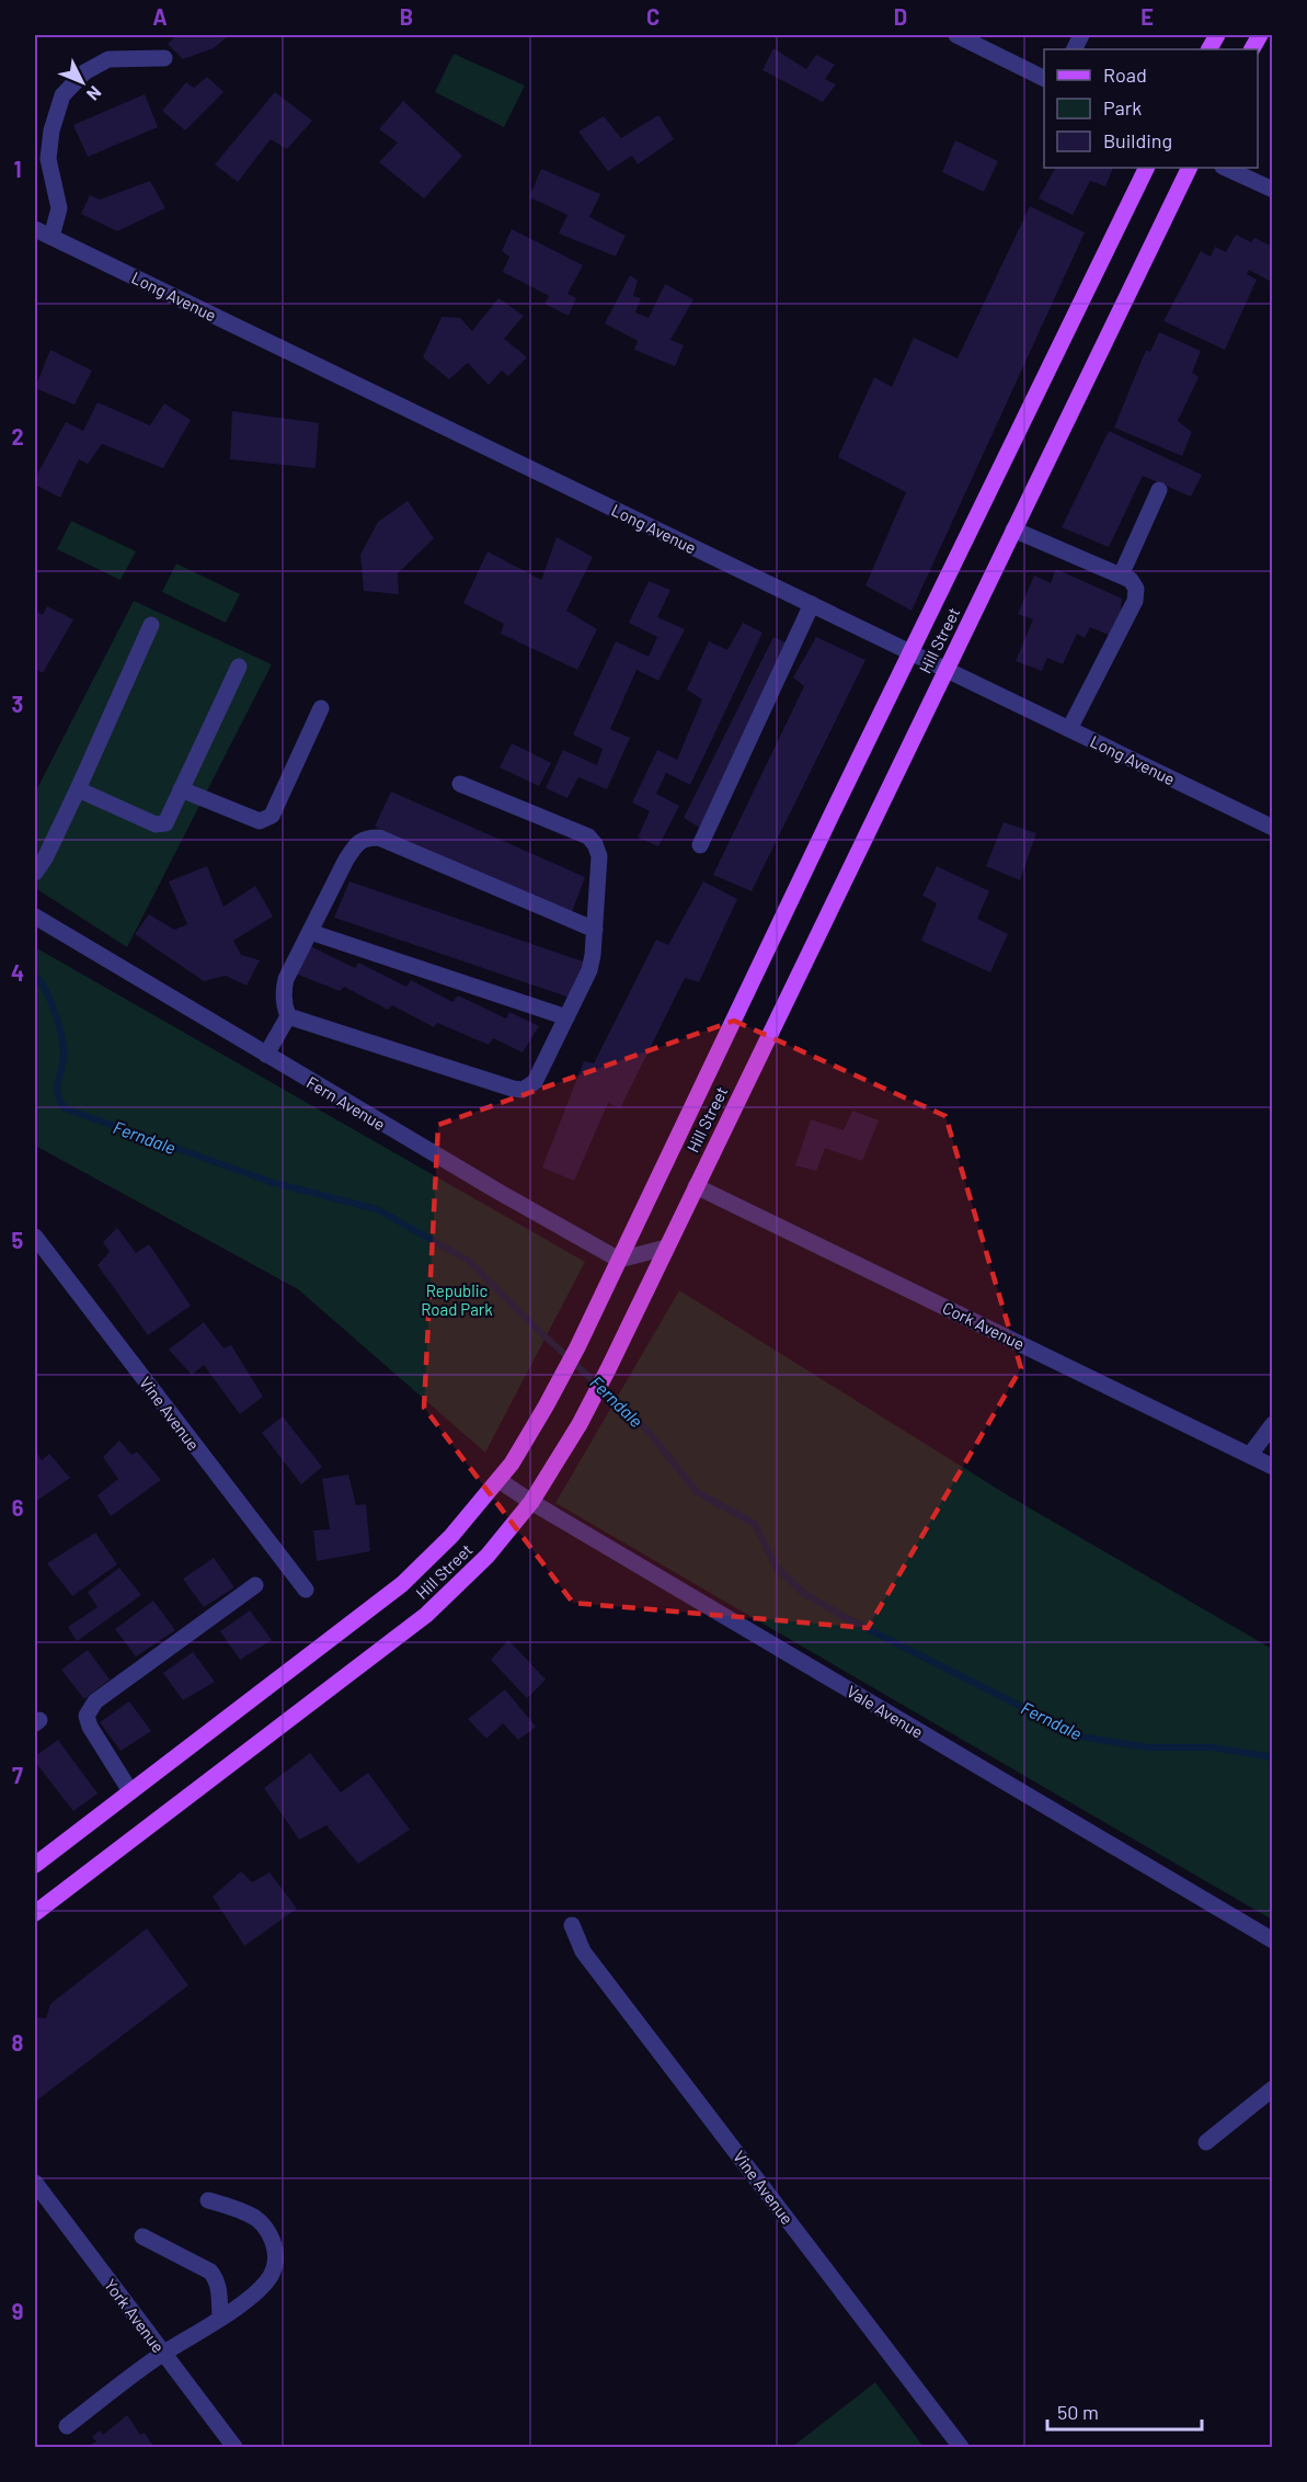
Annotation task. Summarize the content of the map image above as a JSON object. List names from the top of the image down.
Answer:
{
  "streets": {
    "main road": ["Hill Street"],
    "street": [
      "Long Avenue",
      "Fern Avenue",
      "Cork Avenue",
      "Vine Avenue",
      "Vale Avenue",
      "York Avenue"
    ]
  },
  "crossings": [
    ["Long Avenue", "Hill Street"],
    ["Hill Street", "Fern Avenue"],
    ["Hill Street", "Cork Avenue"],
    ["Hill Street", "Vale Avenue"]
  ],
  "water": ["Ferndale"],
  "parks": ["Republic Road Park"],
  "legend": ["Road", "Park", "Building"],
  "scale_bar": "50 m",
  "north": "bottom right",
  "grid": {
    "columns": [
      "A",
      "B",
      "C",
      "D",
      "E"
    ],
    "rows": [
      "1",
      "2",
      "3",
      "4",
      "5",
      "6",
      "7",
      "8",
      "9"
    ]
  }
}
